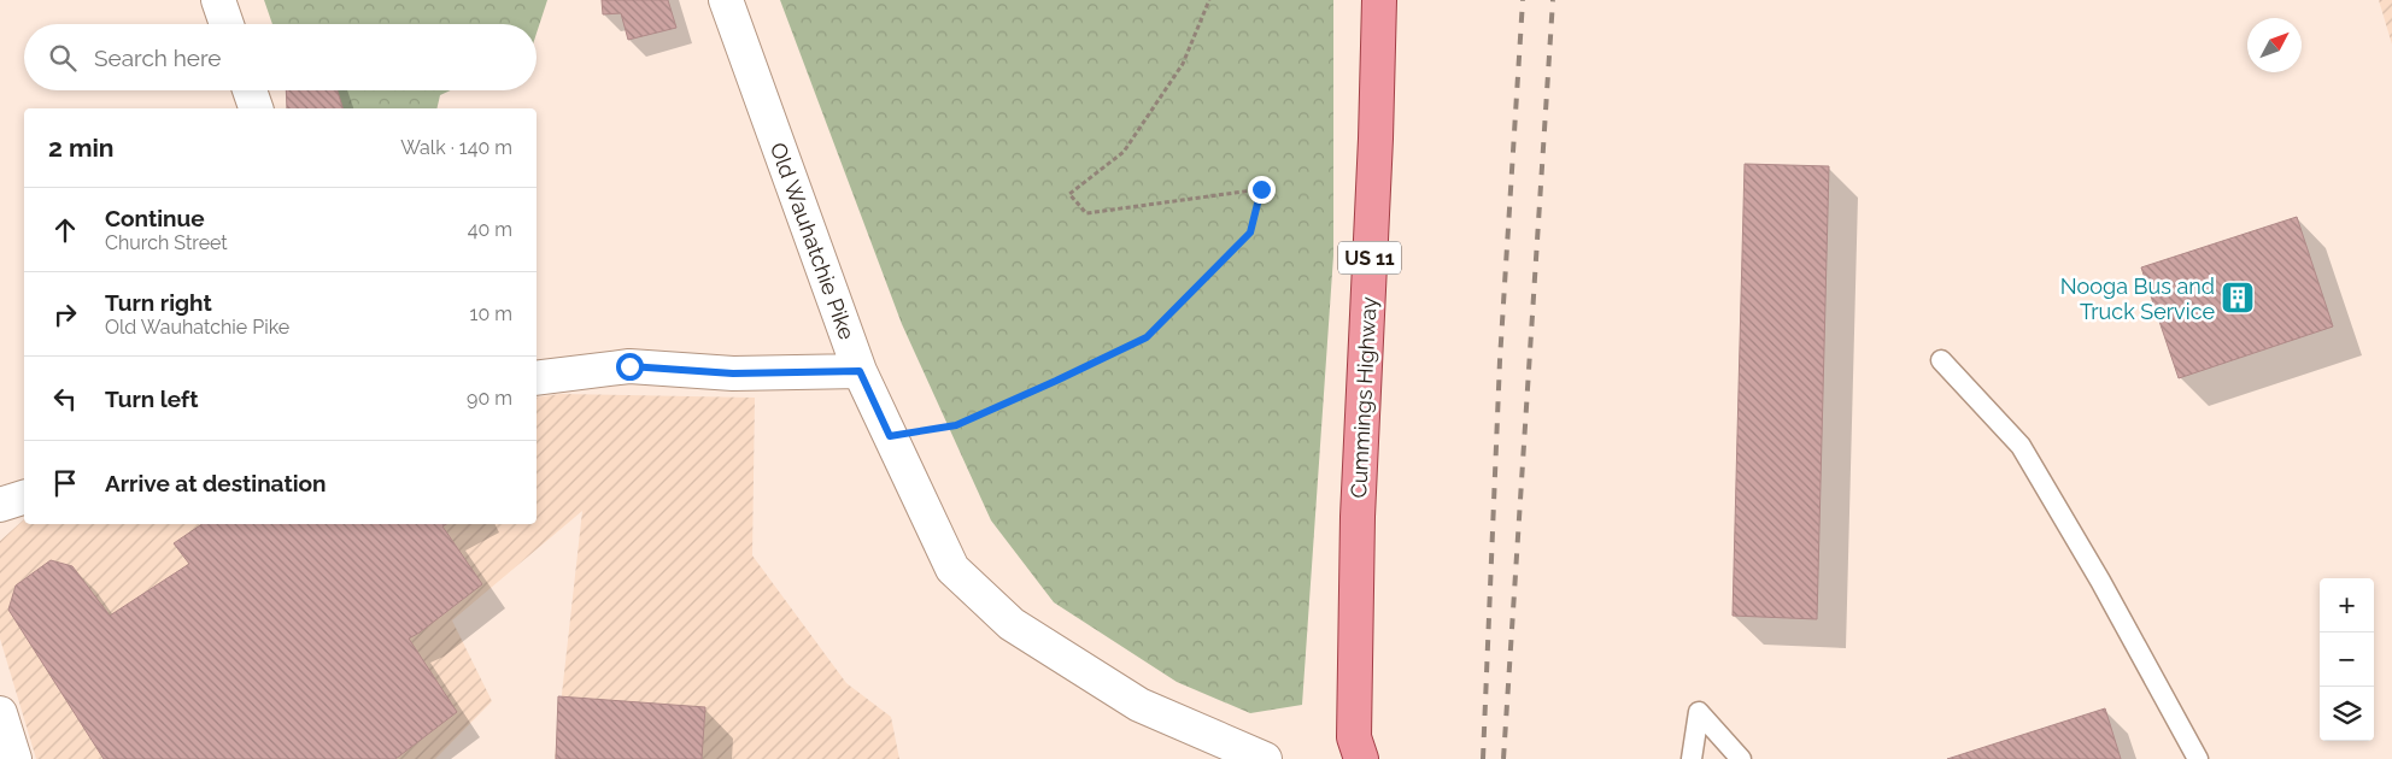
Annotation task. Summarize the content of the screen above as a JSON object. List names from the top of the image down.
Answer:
{
  "streets": {
    "main road": ["US 11", "Cummings Highway"],
    "street": ["Old Wauhatchie Pike"]
  },
  "places": {
    "building": ["Nooga Bus and Truck Service"]
  },
  "north": "top right",
  "page": {
    "search": "Search here",
    "heading": ["2 min", "Walk · 140 m"],
    "list": [
      ["Continue", "Church Street", "40 m"],
      ["Turn right", "Old Wauhatchie Pike", "10 m"],
      ["Turn left", "90 m"],
      "Arrive at destination"
    ],
    "map_buttons": ["+", "−"]
  }
}
